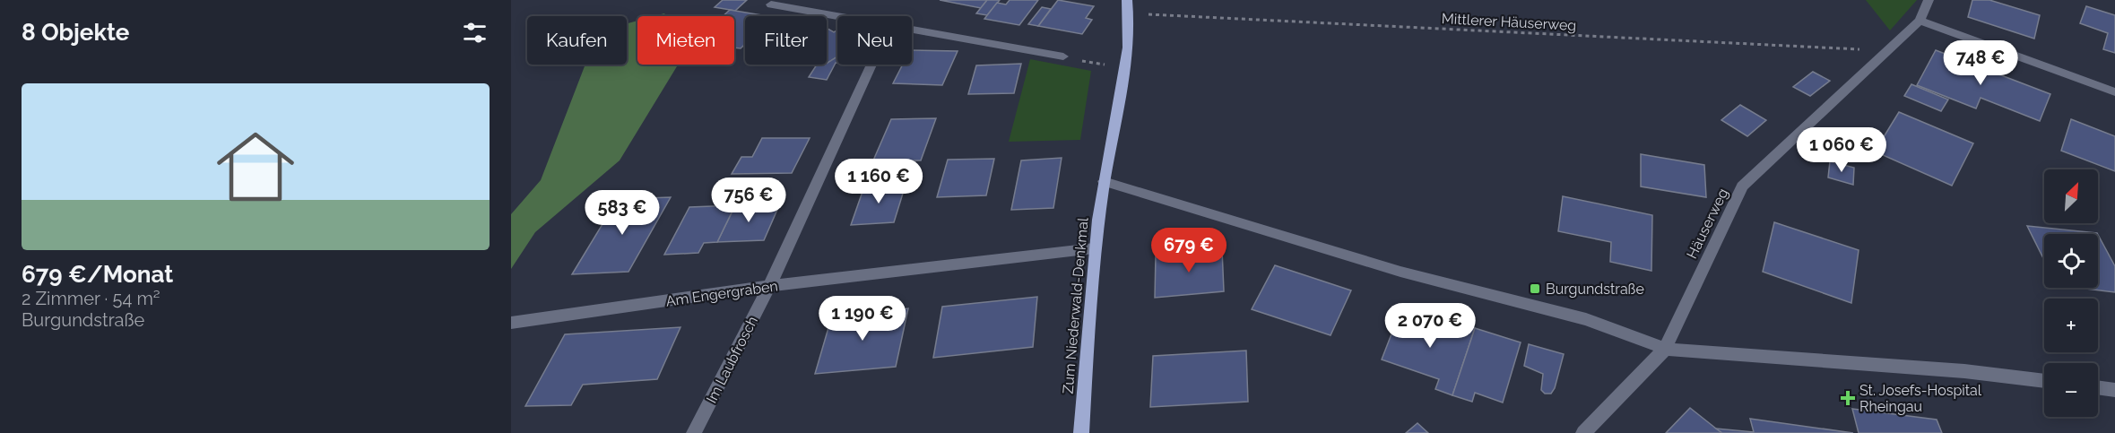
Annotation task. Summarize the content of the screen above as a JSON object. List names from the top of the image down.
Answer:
{
  "streets": {
    "main road": ["Zum Niederwald-Denkmal"],
    "street": ["Häuserweg", "Am Engergraben", "Im Laubfrosch"],
    "path": ["Mittlerer Häuserweg"]
  },
  "crossings": [
    ["Mittlerer Häuserweg", "Häuserweg"],
    ["Mittlerer Häuserweg", "Zum Niederwald-Denkmal"],
    ["Am Engergraben", "Zum Niederwald-Denkmal"],
    ["Am Engergraben", "Im Laubfrosch"]
  ],
  "places": {
    "transit": ["Burgundstraße"],
    "health": ["St. Josefs-Hospital Rheingau"]
  },
  "north": "top right",
  "page": {
    "heading": "8 Objekte",
    "chip": [
      "Kaufen",
      "Mieten",
      "Filter",
      "Neu"
    ],
    "price": [
      "748 €",
      "1 060 €",
      "1 160 €",
      "756 €",
      "583 €",
      "679 €",
      "1 190 €",
      "2 070 €"
    ],
    "list": [
      {
        "name": "679 €/Monat",
        "note": "2 Zimmer · 54 m² · Burgundstraße"
      }
    ],
    "map_buttons": ["+", "−"]
  }
}
